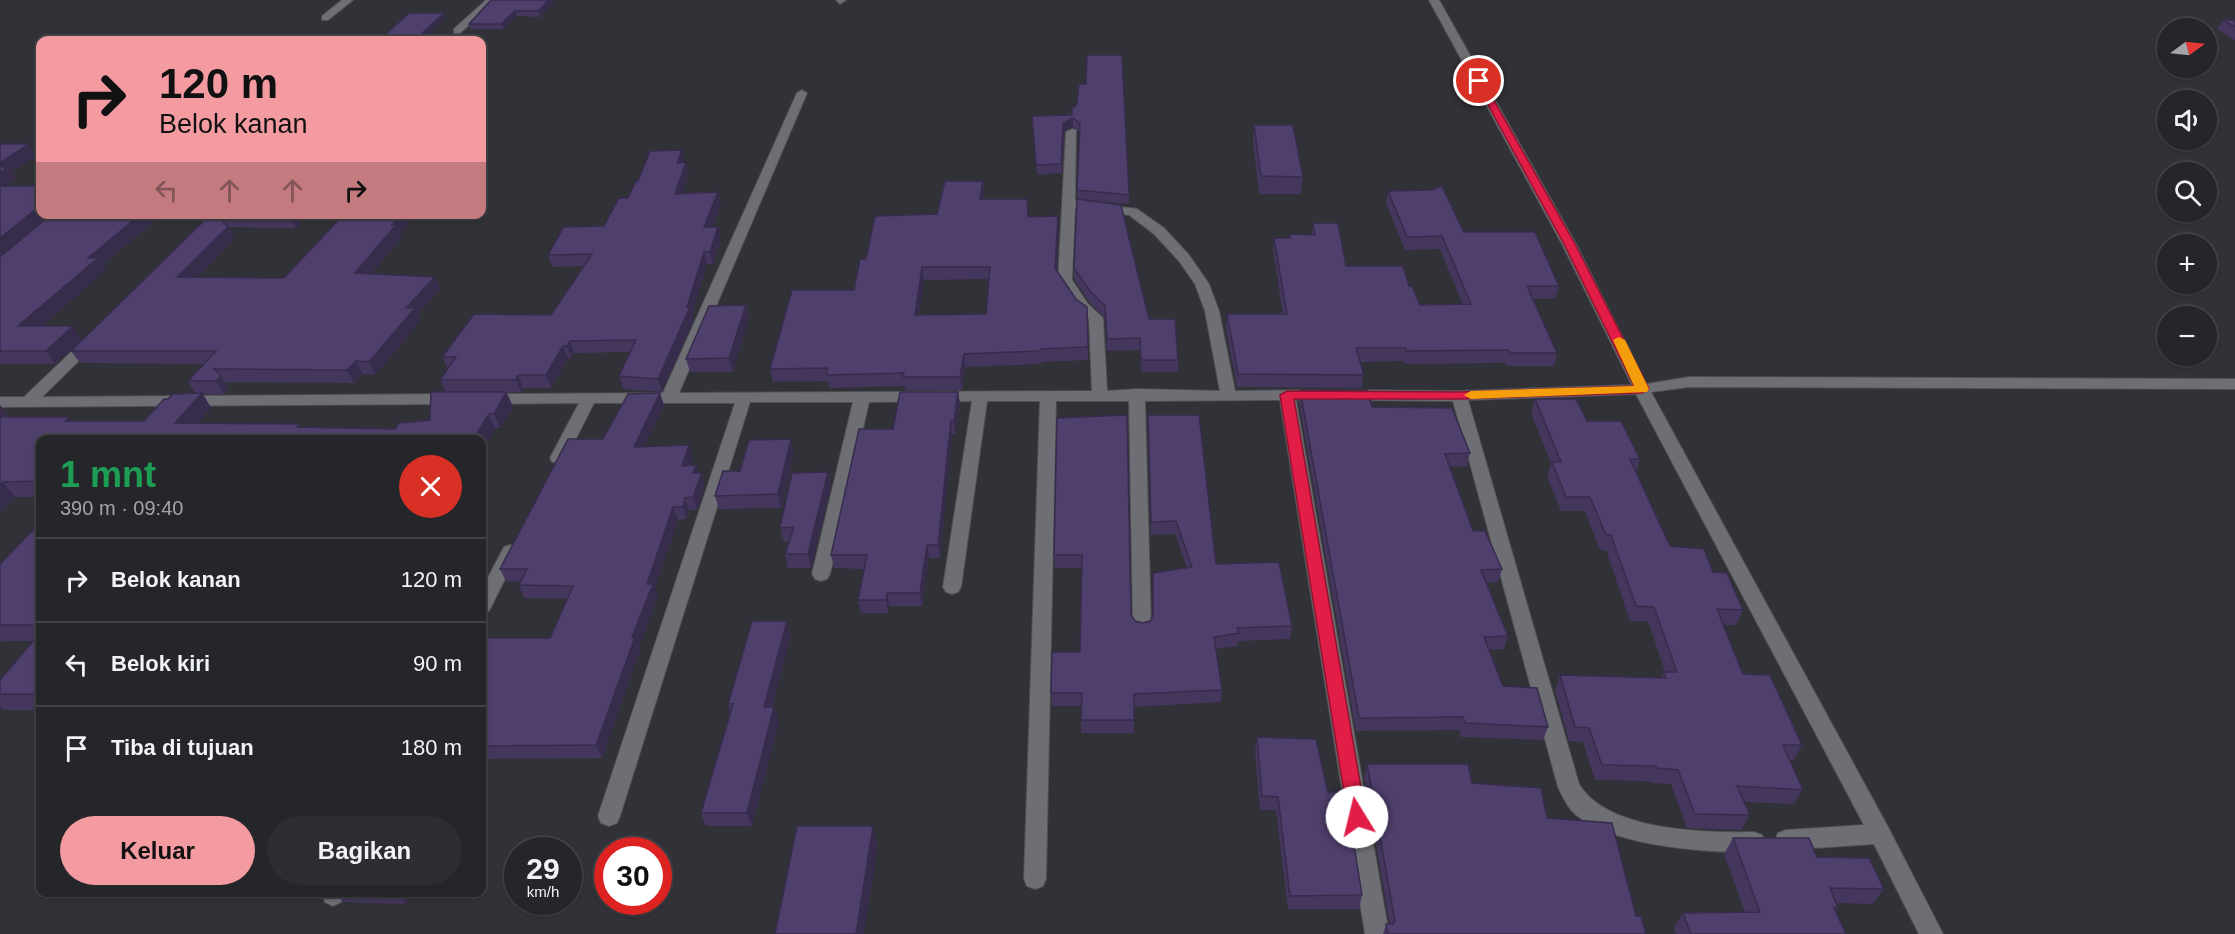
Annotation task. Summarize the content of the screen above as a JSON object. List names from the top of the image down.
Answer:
{
  "north": "right",
  "page": {
    "map_buttons": ["+", "−"],
    "turn": ["120 m", "Belok kanan"],
    "heading": ["1 mnt", "390 m · 09:40"],
    "list": [
      {
        "name": "Belok kanan",
        "value": "120 m"
      },
      {
        "name": "Belok kiri",
        "value": "90 m"
      },
      {
        "name": "Tiba di tujuan",
        "value": "180 m"
      }
    ],
    "buttons": ["Keluar", "Bagikan"],
    "speed": "29 km/h",
    "limit": "30"
  }
}
